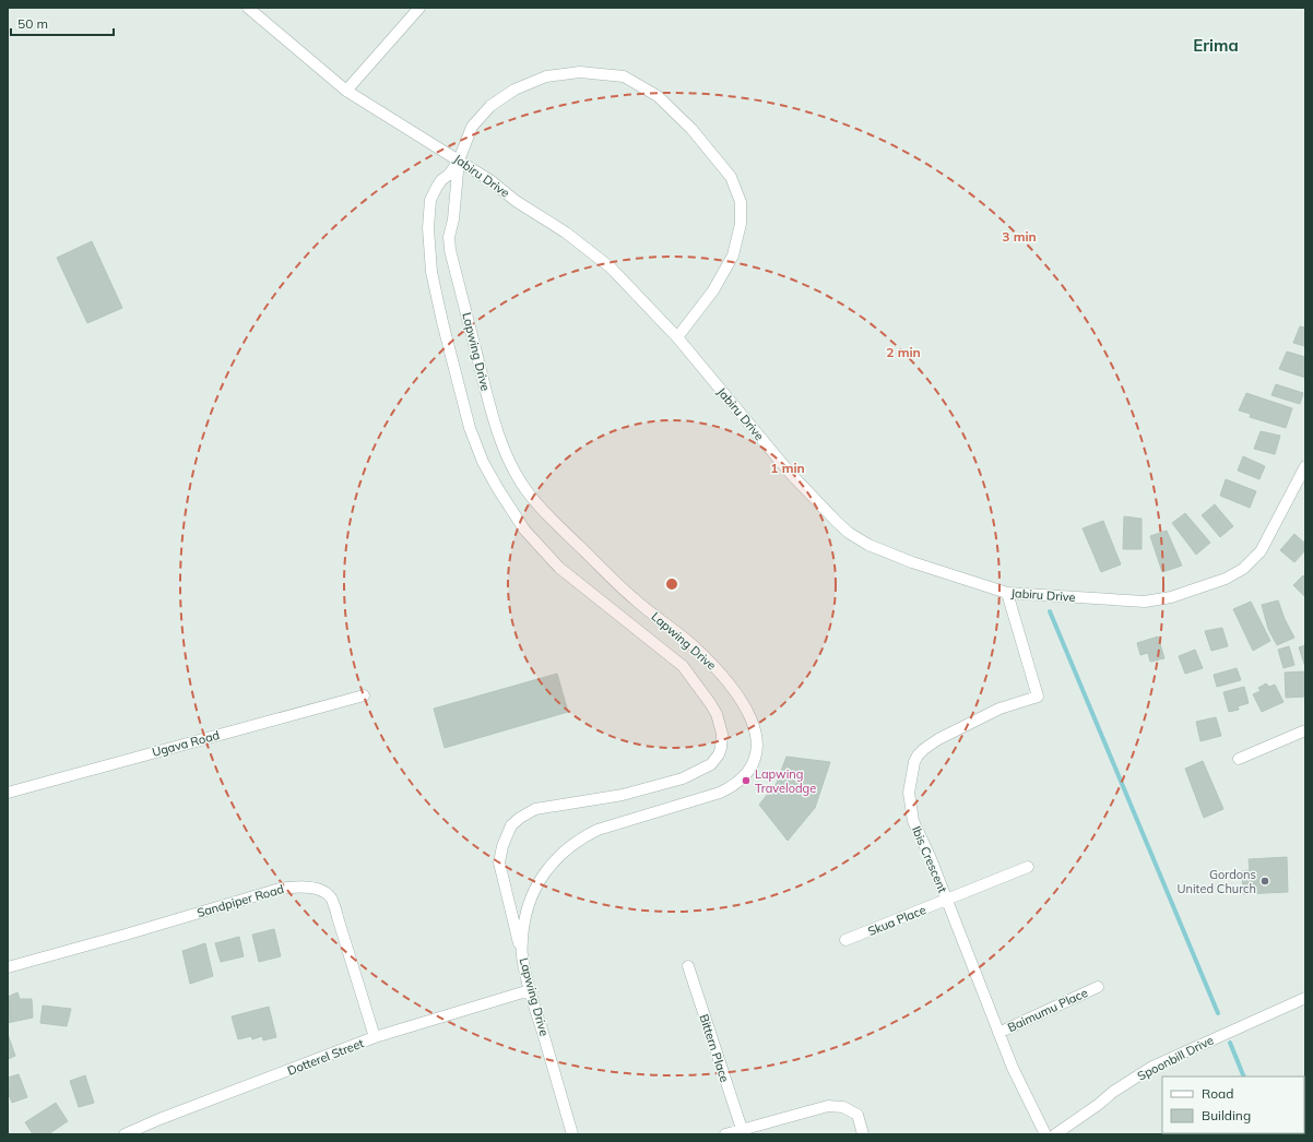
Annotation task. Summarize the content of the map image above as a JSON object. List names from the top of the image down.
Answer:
{
  "streets": {
    "street": [
      "Jabiru Drive",
      "Lapwing Drive",
      "Ugava Road",
      "Ibis Crescent",
      "Sandpiper Road",
      "Skua Place",
      "Baimumu Place",
      "Bittern Place",
      "Dotterel Street",
      "Spoonbill Drive"
    ]
  },
  "crossings": [
    ["Jabiru Drive", "Lapwing Drive"],
    ["Jabiru Drive", "Ibis Crescent"],
    ["Lapwing Drive", "Dotterel Street"],
    ["Ibis Crescent", "Skua Place"],
    ["Ibis Crescent", "Baimumu Place"],
    ["Sandpiper Road", "Dotterel Street"]
  ],
  "districts": ["Erima"],
  "places": ["Lapwing Travelodge", "Gordons United Church"],
  "legend": ["Road", "Building"],
  "scale_bar": "50 m",
  "rings": ["3 min", "2 min", "1 min"]
}
